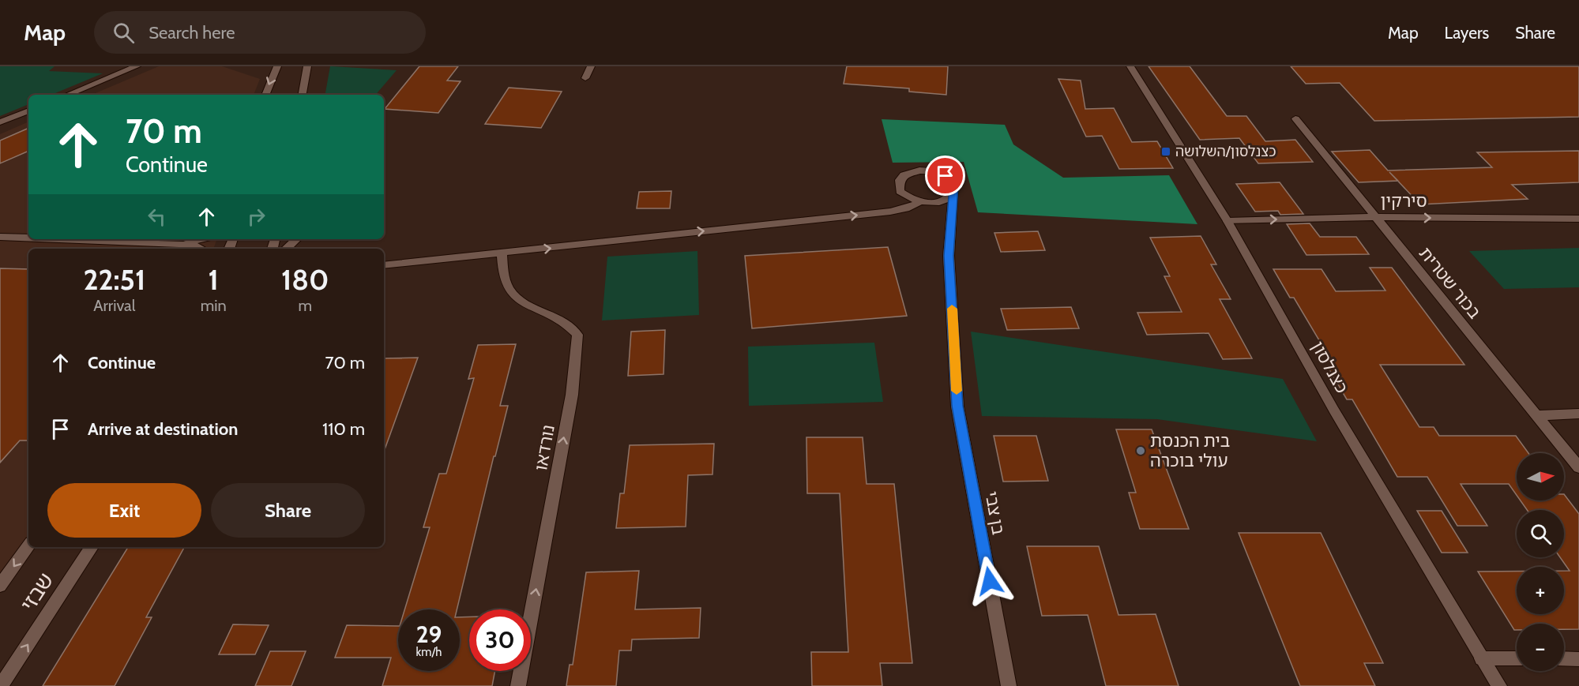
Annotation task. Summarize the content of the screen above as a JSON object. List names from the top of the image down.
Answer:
{
  "streets": {
    "street": [
      "סירקין",
      "בכור שטרית",
      "כצנלסון",
      "נורדאו",
      "בן צבי",
      "שבזי"
    ]
  },
  "crossings": [
    ["סירקין", "בכור שטרית"],
    ["סירקין", "כצנלסון"]
  ],
  "one_way": ["סירקין", "נורדאו"],
  "places": {
    "transit": ["כצנלסון/השלושה"],
    "other": ["בית הכנסת עולי בוכרה"]
  },
  "north": "right",
  "page": {
    "header": "Map",
    "search": "Search here",
    "nav": ["Map", "Layers", "Share"],
    "turn": ["70 m", "Continue"],
    "eta": [
      "22:51",
      "Arrival",
      "1",
      "min",
      "180",
      "m"
    ],
    "list": [
      {
        "name": "Continue",
        "value": "70 m"
      },
      {
        "name": "Arrive at destination",
        "value": "110 m"
      }
    ],
    "map_buttons": ["+", "−"],
    "buttons": ["Exit", "Share"],
    "speed": "29 km/h",
    "limit": "30"
  }
}
